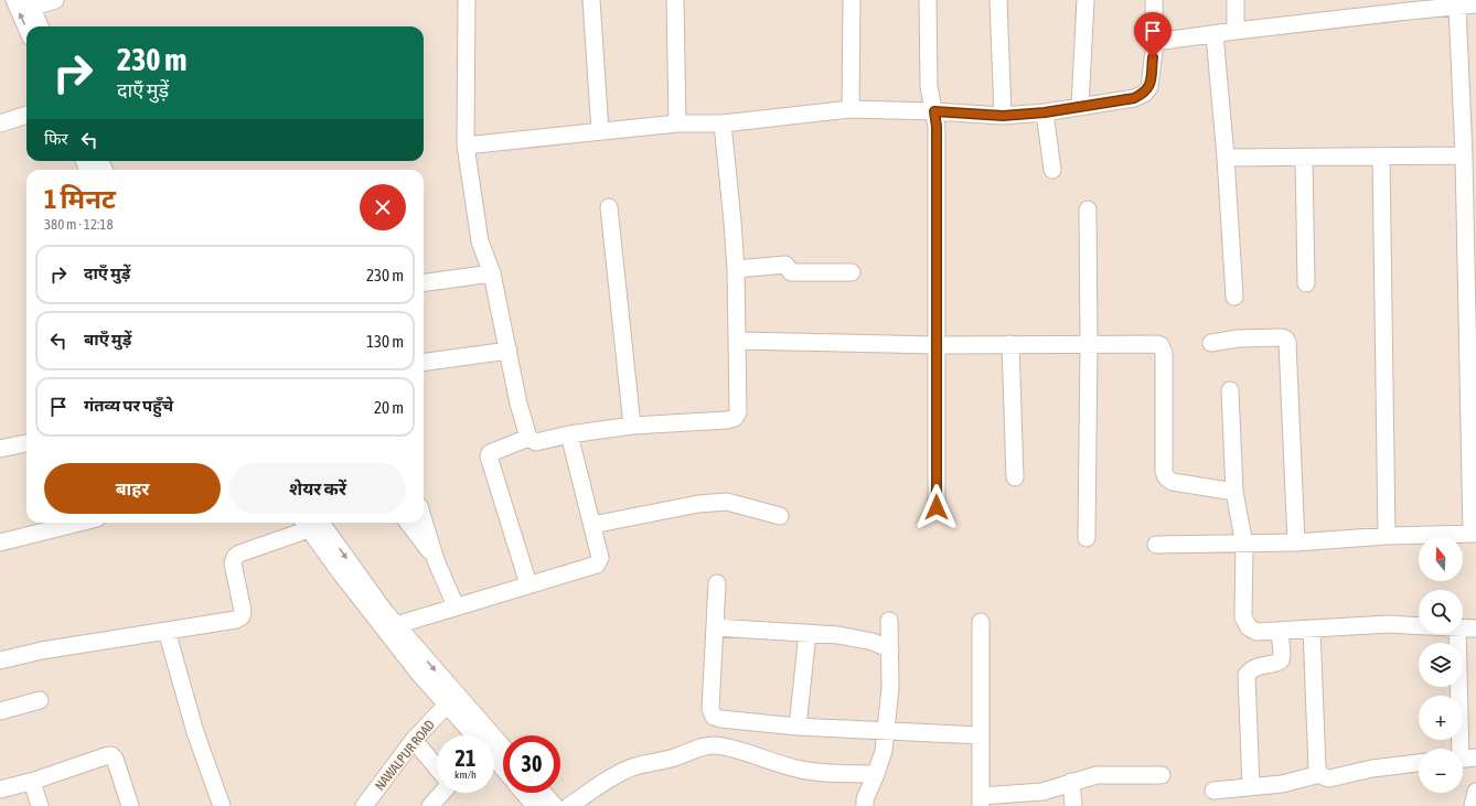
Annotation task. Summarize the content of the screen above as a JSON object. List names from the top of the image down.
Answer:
{
  "streets": {
    "street": ["NAWALPUR ROAD"]
  },
  "north": "top",
  "page": {
    "turn": ["230 m", "दाएँ मुड़ें"],
    "then": "फिर",
    "heading": ["1 मिनट", "380 m · 12:18"],
    "list": [
      {
        "name": "दाएँ मुड़ें",
        "value": "230 m"
      },
      {
        "name": "बाएँ मुड़ें",
        "value": "130 m"
      },
      {
        "name": "गंतव्य पर पहुँचे",
        "value": "20 m"
      }
    ],
    "buttons": ["बाहर", "शेयर करें"],
    "map_buttons": ["+", "−"],
    "speed": "21 km/h",
    "limit": "30"
  }
}
